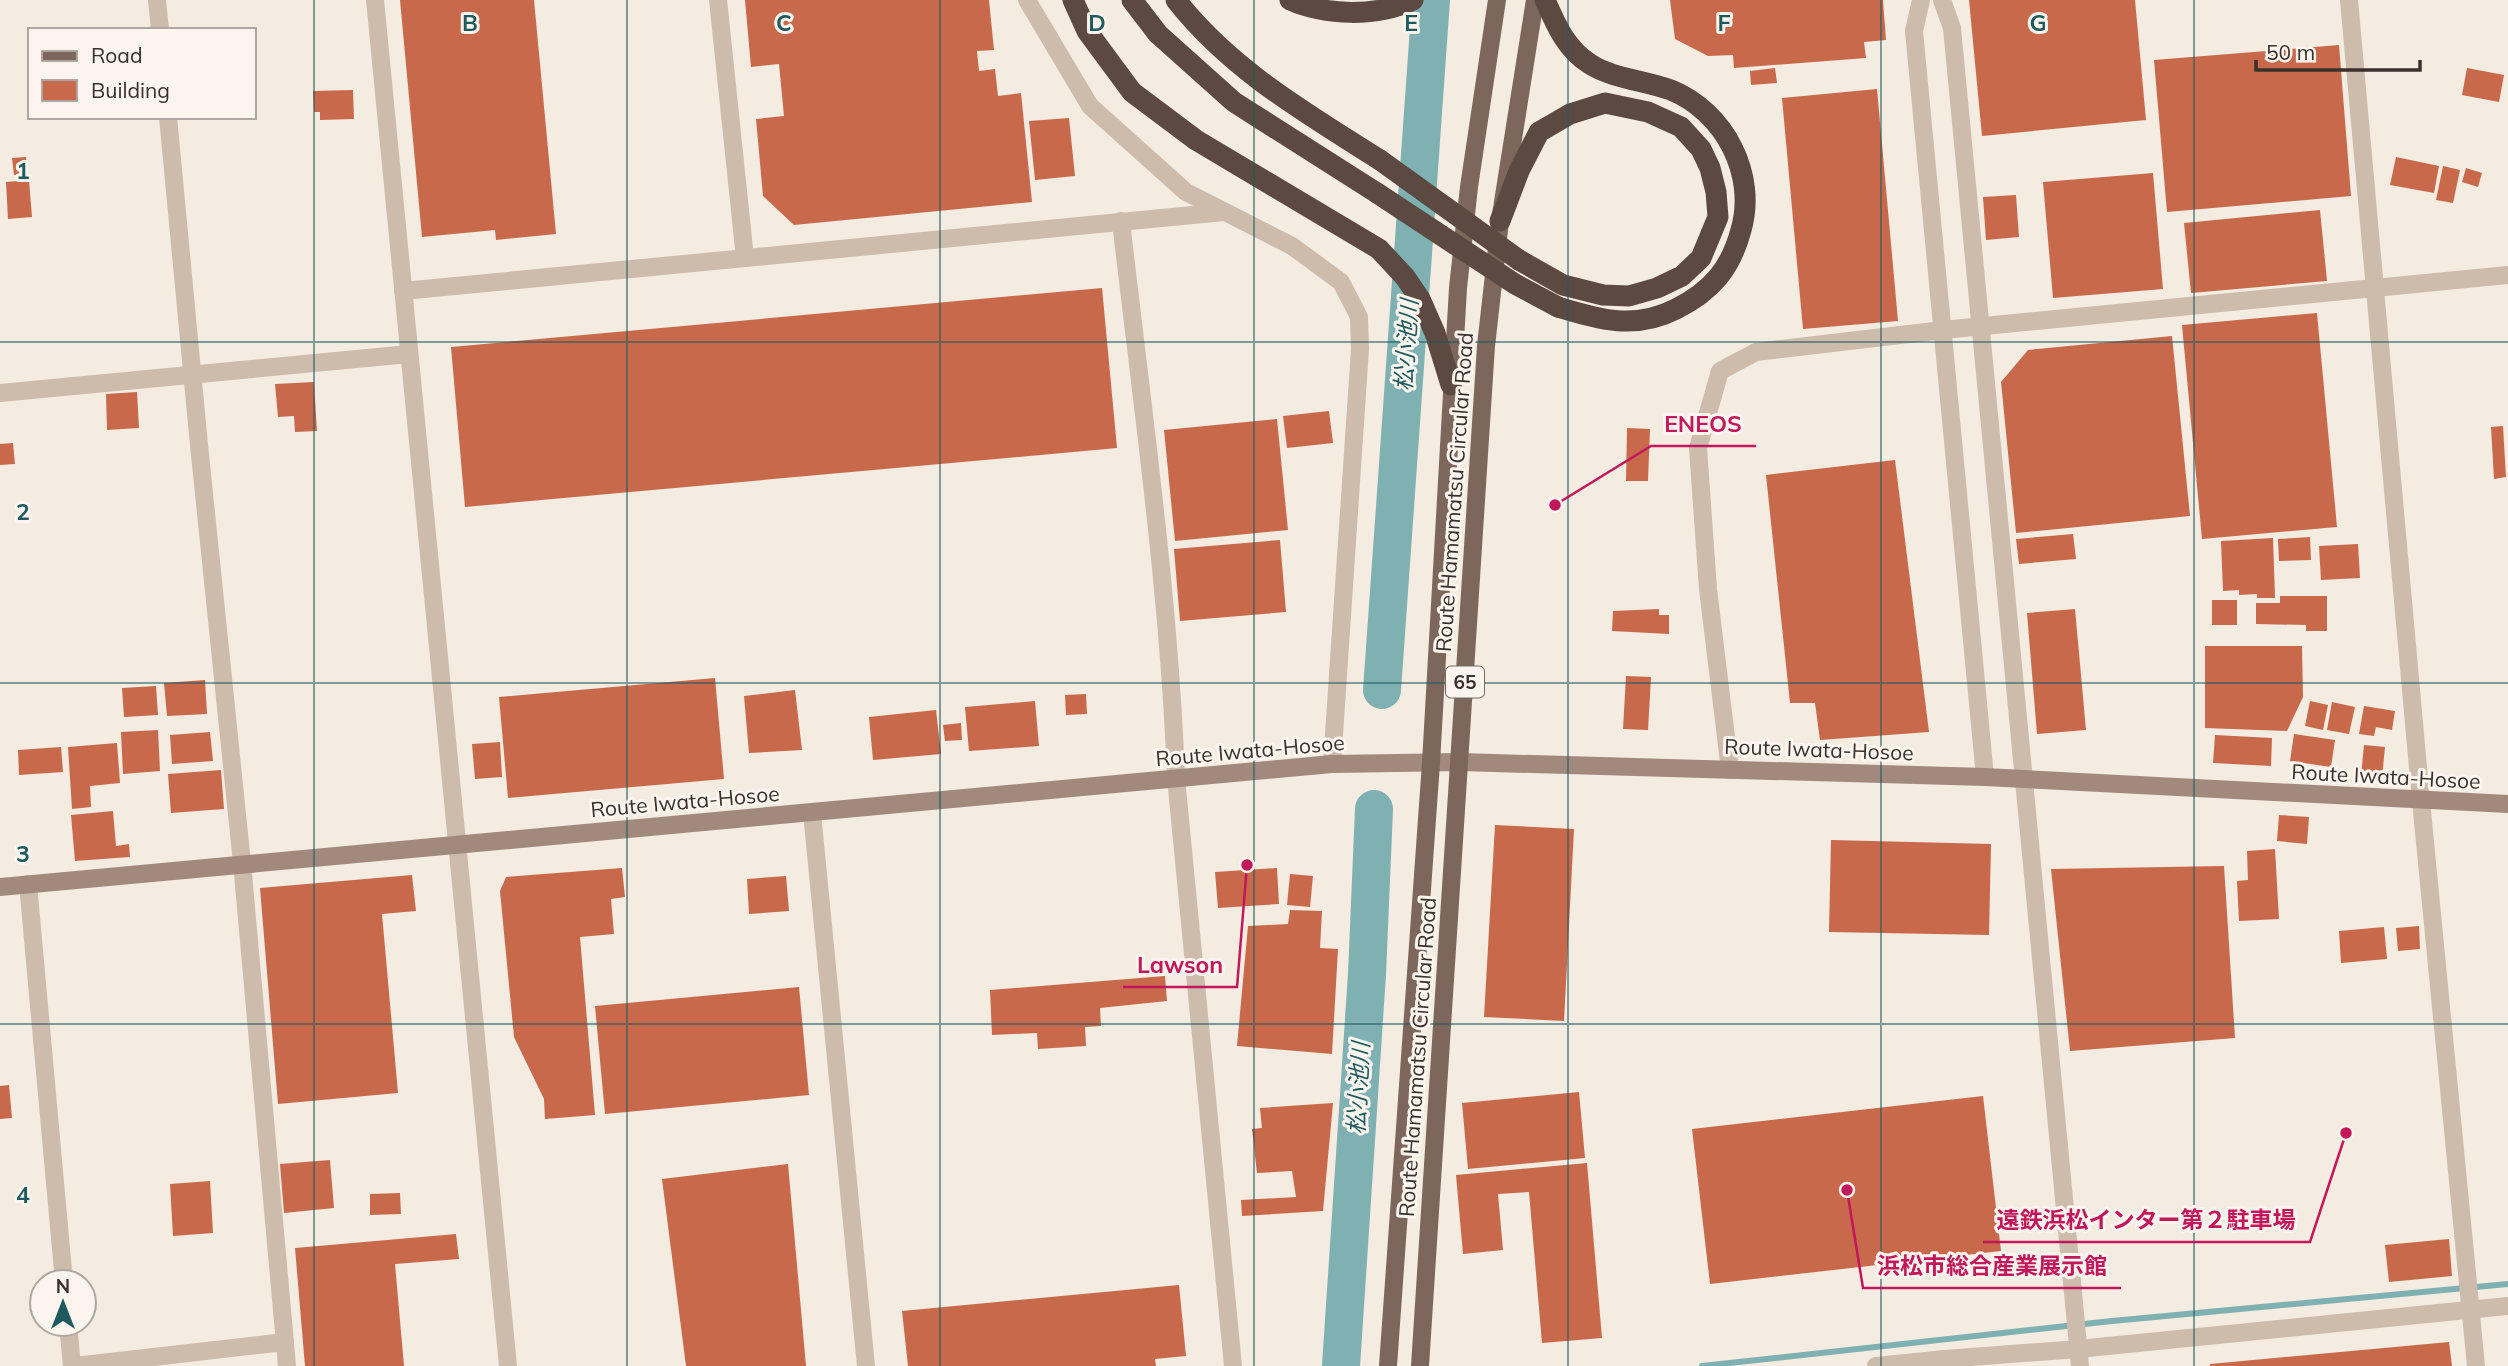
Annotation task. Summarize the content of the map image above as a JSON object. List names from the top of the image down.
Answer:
{
  "streets": {
    "main road": ["Route Hamamatsu Circular Road", "65", "Route Iwata-Hosoe"]
  },
  "crossings": [
    ["Route Hamamatsu Circular Road", "Route Iwata-Hosoe"]
  ],
  "water": ["松小池川"],
  "places": [
    "ENEOS",
    "Lawson",
    "遠鉄浜松インター第２駐車場",
    "浜松市総合産業展示館"
  ],
  "legend": ["Road", "Building"],
  "scale_bar": "50 m",
  "north": "top",
  "grid": {
    "columns": [
      "B",
      "C",
      "D",
      "E",
      "F",
      "G"
    ],
    "rows": [
      "1",
      "2",
      "3",
      "4"
    ]
  }
}
